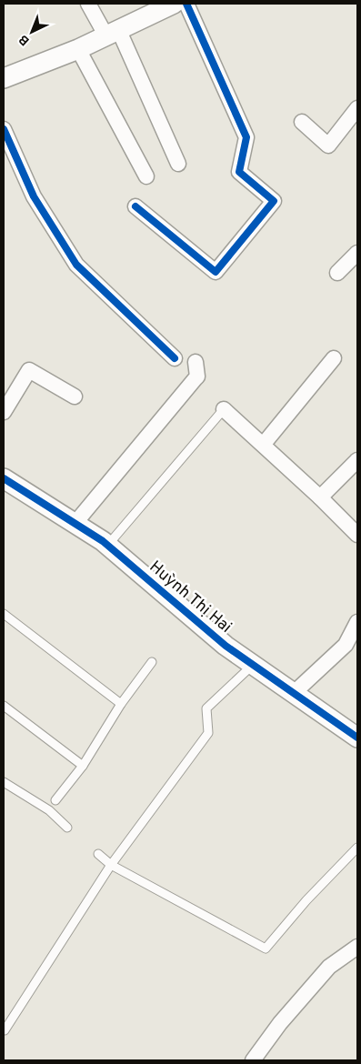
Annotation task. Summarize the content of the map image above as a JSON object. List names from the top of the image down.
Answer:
{
  "streets": {
    "street": ["Huỳnh Thị Hai"]
  },
  "north": "bottom left"
}
